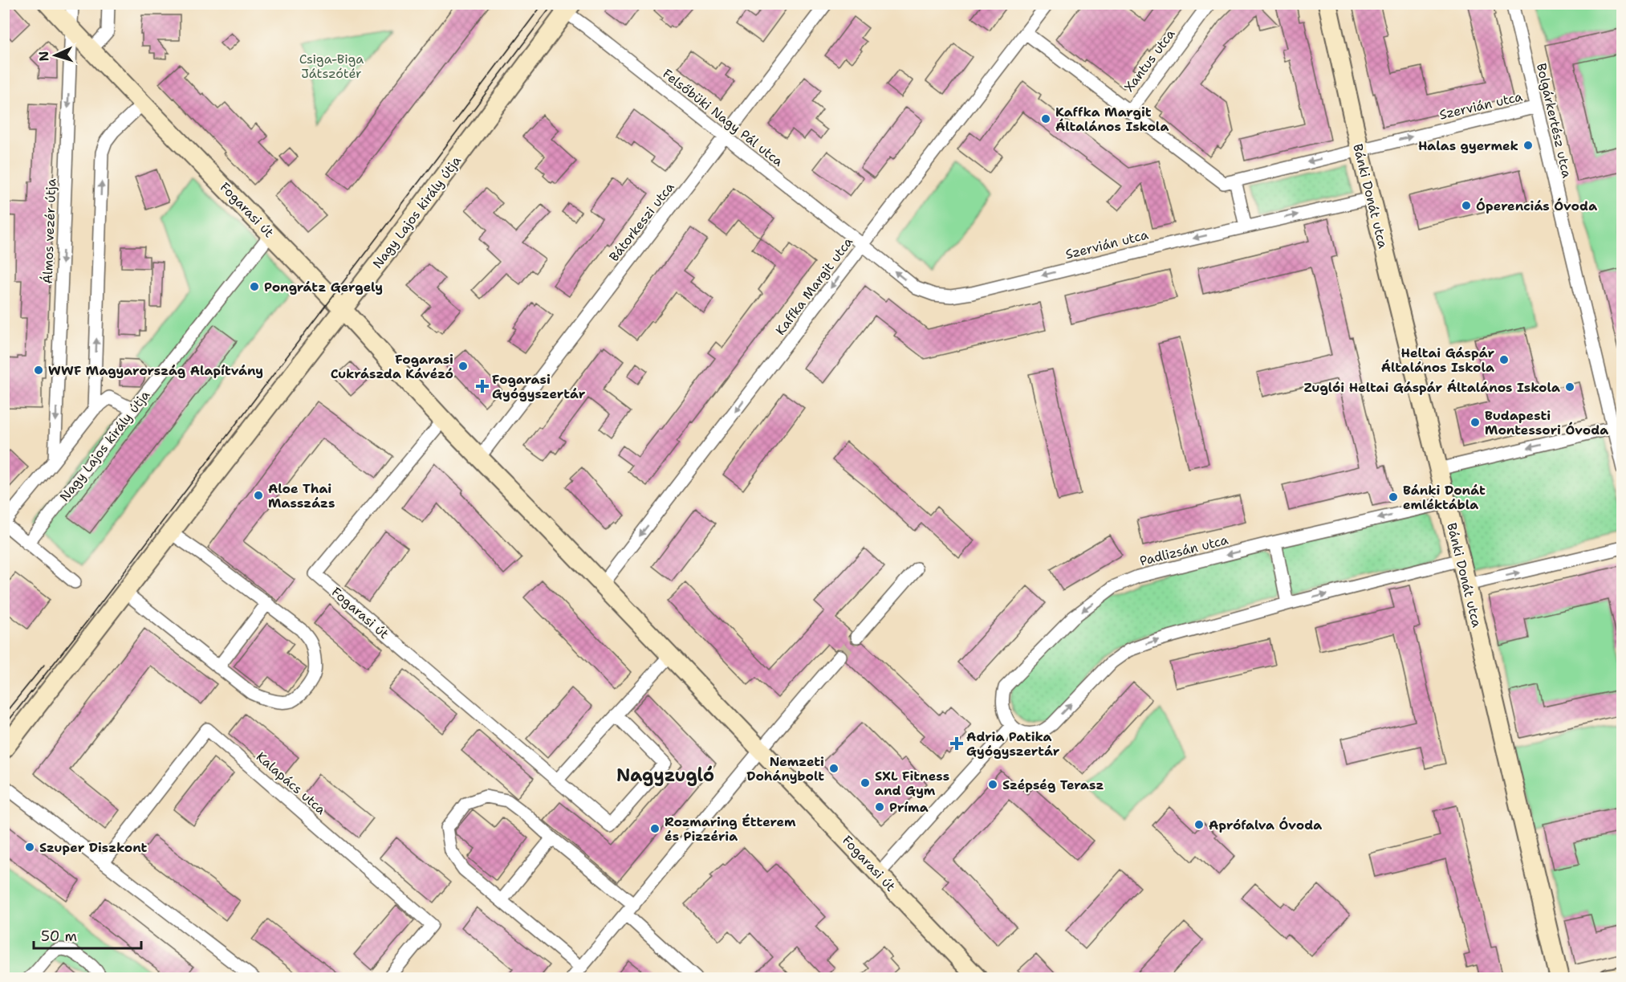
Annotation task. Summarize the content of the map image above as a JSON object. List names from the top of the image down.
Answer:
{
  "streets": {
    "main road": ["Bánki Donát utca", "Fogarasi út", "Nagy Lajos király útja"],
    "street": [
      "Xantus utca",
      "Szervián utca",
      "Felsőbüki Nagy Pál utca",
      "Bolgárkertész utca",
      "Bátorkeszi utca",
      "Álmos vezér útja",
      "Kaffka Margit utca",
      "Padlizsán utca",
      "Kalapács utca"
    ]
  },
  "crossings": [
    ["Szervián utca", "Felsőbüki Nagy Pál utca"],
    ["Szervián utca", "Bolgárkertész utca"],
    ["Szervián utca", "Bánki Donát utca"],
    ["Szervián utca", "Kaffka Margit utca"],
    ["Felsőbüki Nagy Pál utca", "Nagy Lajos király útja"],
    ["Felsőbüki Nagy Pál utca", "Bátorkeszi utca"],
    ["Felsőbüki Nagy Pál utca", "Kaffka Margit utca"],
    ["Bánki Donát utca", "Padlizsán utca"],
    ["Fogarasi út", "Nagy Lajos király útja"],
    ["Fogarasi út", "Bátorkeszi utca"],
    ["Fogarasi út", "Álmos vezér útja"],
    ["Fogarasi út", "Kaffka Margit utca"]
  ],
  "one_way": ["Kaffka Margit utca"],
  "districts": ["Nagyzugló"],
  "parks": ["Csiga-Biga Játszótér"],
  "places": {
    "other": [
      "Kaffka Margit Általános Iskola",
      "Halas gyermek",
      "Óperenciás Óvoda",
      "Pongrátz Gergely",
      "Heltai Gáspár Általános Iskola",
      "Fogarasi Cukrászda Kávézó",
      "WWF Magyarország Alapítvány",
      "Zuglói Heltai Gáspár Általános Iskola",
      "Budapesti Montessori Óvoda",
      "Aloe Thai Masszázs",
      "Bánki Donát emléktábla",
      "Nemzeti Dohánybolt",
      "SXL Fitness and Gym",
      "Szépség Terasz",
      "Príma",
      "Aprófalva Óvoda",
      "Rozmaring Étterem és Pizzéria",
      "Szuper Diszkont"
    ],
    "health": ["Fogarasi Gyógyszertár", "Adria Patika Gyógyszertár"]
  },
  "scale_bar": "50 m",
  "north": "left"
}
